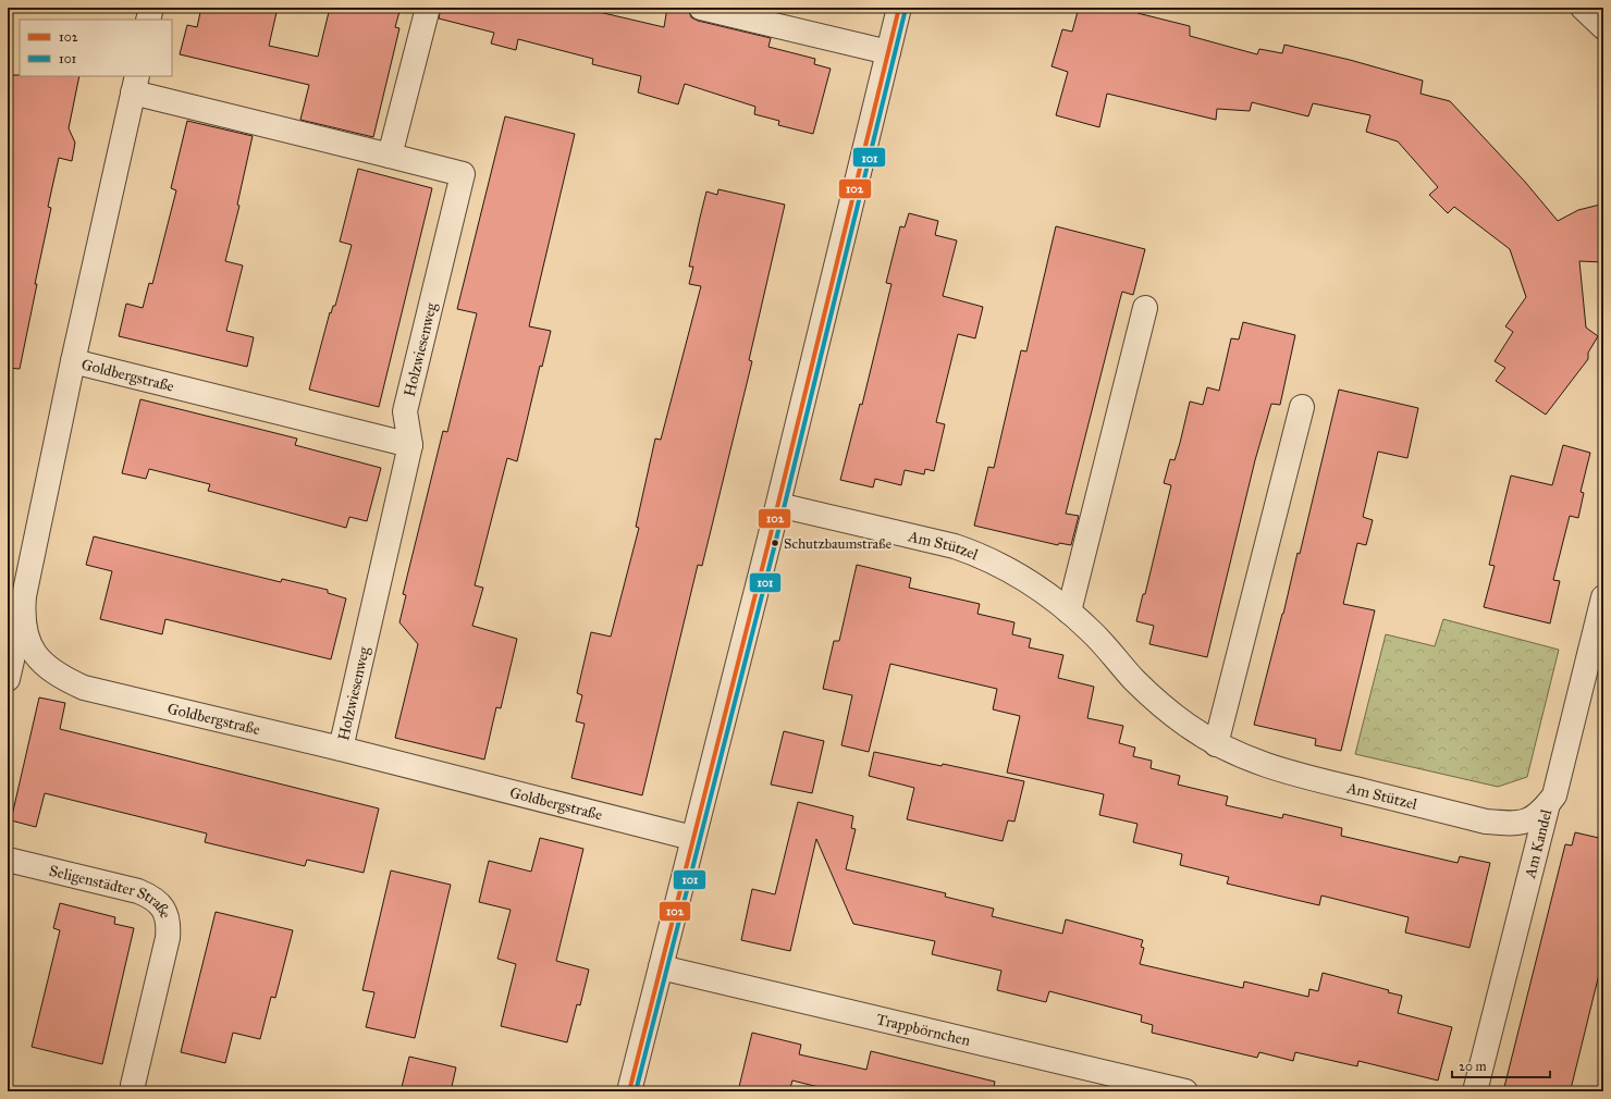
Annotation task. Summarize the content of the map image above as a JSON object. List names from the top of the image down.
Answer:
{
  "streets": {
    "street": [
      "Holzwiesenweg",
      "Goldbergstraße",
      "Am Stützel",
      "Am Kandel",
      "Seligenstädter Straße",
      "Trappbörnchen"
    ]
  },
  "crossings": [
    ["Holzwiesenweg", "Goldbergstraße"],
    ["Am Stützel", "Am Kandel"]
  ],
  "places": ["Schutzbaumstraße"],
  "lines": ["transit line 102", "transit line 101"],
  "legend": ["102", "101"],
  "scale_bar": "20 m"
}
